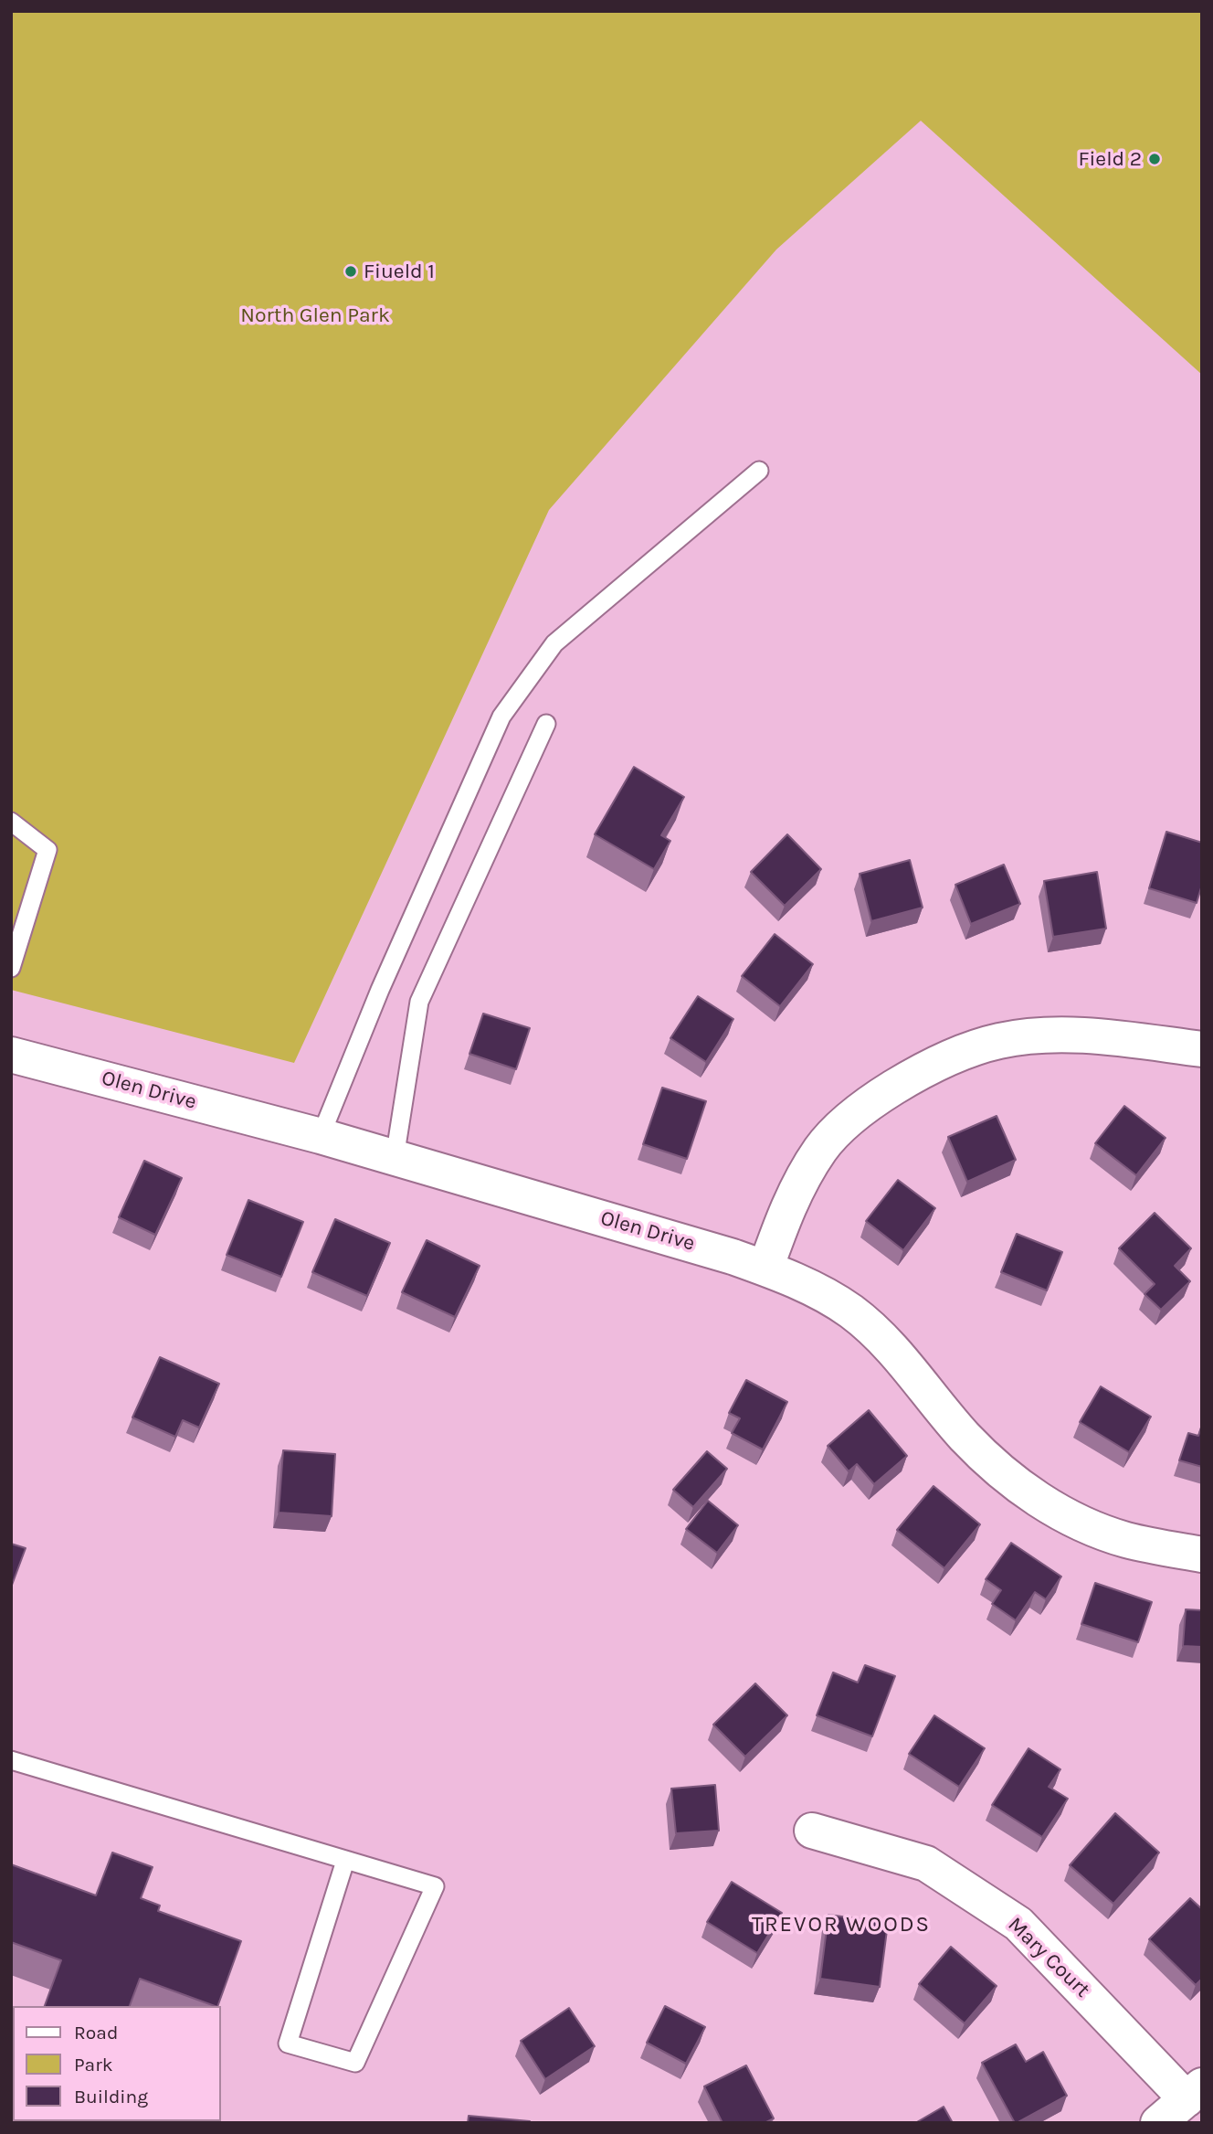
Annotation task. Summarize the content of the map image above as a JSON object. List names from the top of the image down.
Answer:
{
  "streets": {
    "street": ["Olen Drive", "Mary Court"]
  },
  "districts": ["TREVOR WOODS"],
  "parks": ["North Glen Park"],
  "places": ["Field 2", "Fiueld 1"],
  "legend": ["Road", "Park", "Building"]
}
